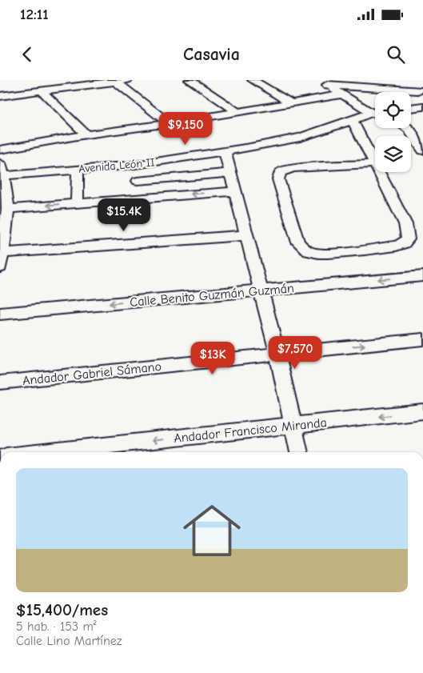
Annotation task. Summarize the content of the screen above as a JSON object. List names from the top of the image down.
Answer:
{
  "streets": {
    "street": [
      "Avenida León II",
      "Calle Benito Guzmán Guzmán",
      "Andador Gabriel Sámano",
      "Andador Francisco Miranda"
    ]
  },
  "one_way": ["Andador Francisco Miranda"],
  "page": {
    "status": "12:11",
    "header": "Casavia",
    "price": [
      "$9,150",
      "$15.4K",
      "$7,570",
      "$13K"
    ],
    "list": [
      {
        "name": "$15,400/mes",
        "note": "5 hab. · 153 m² · Calle Lino Martínez"
      }
    ]
  }
}
